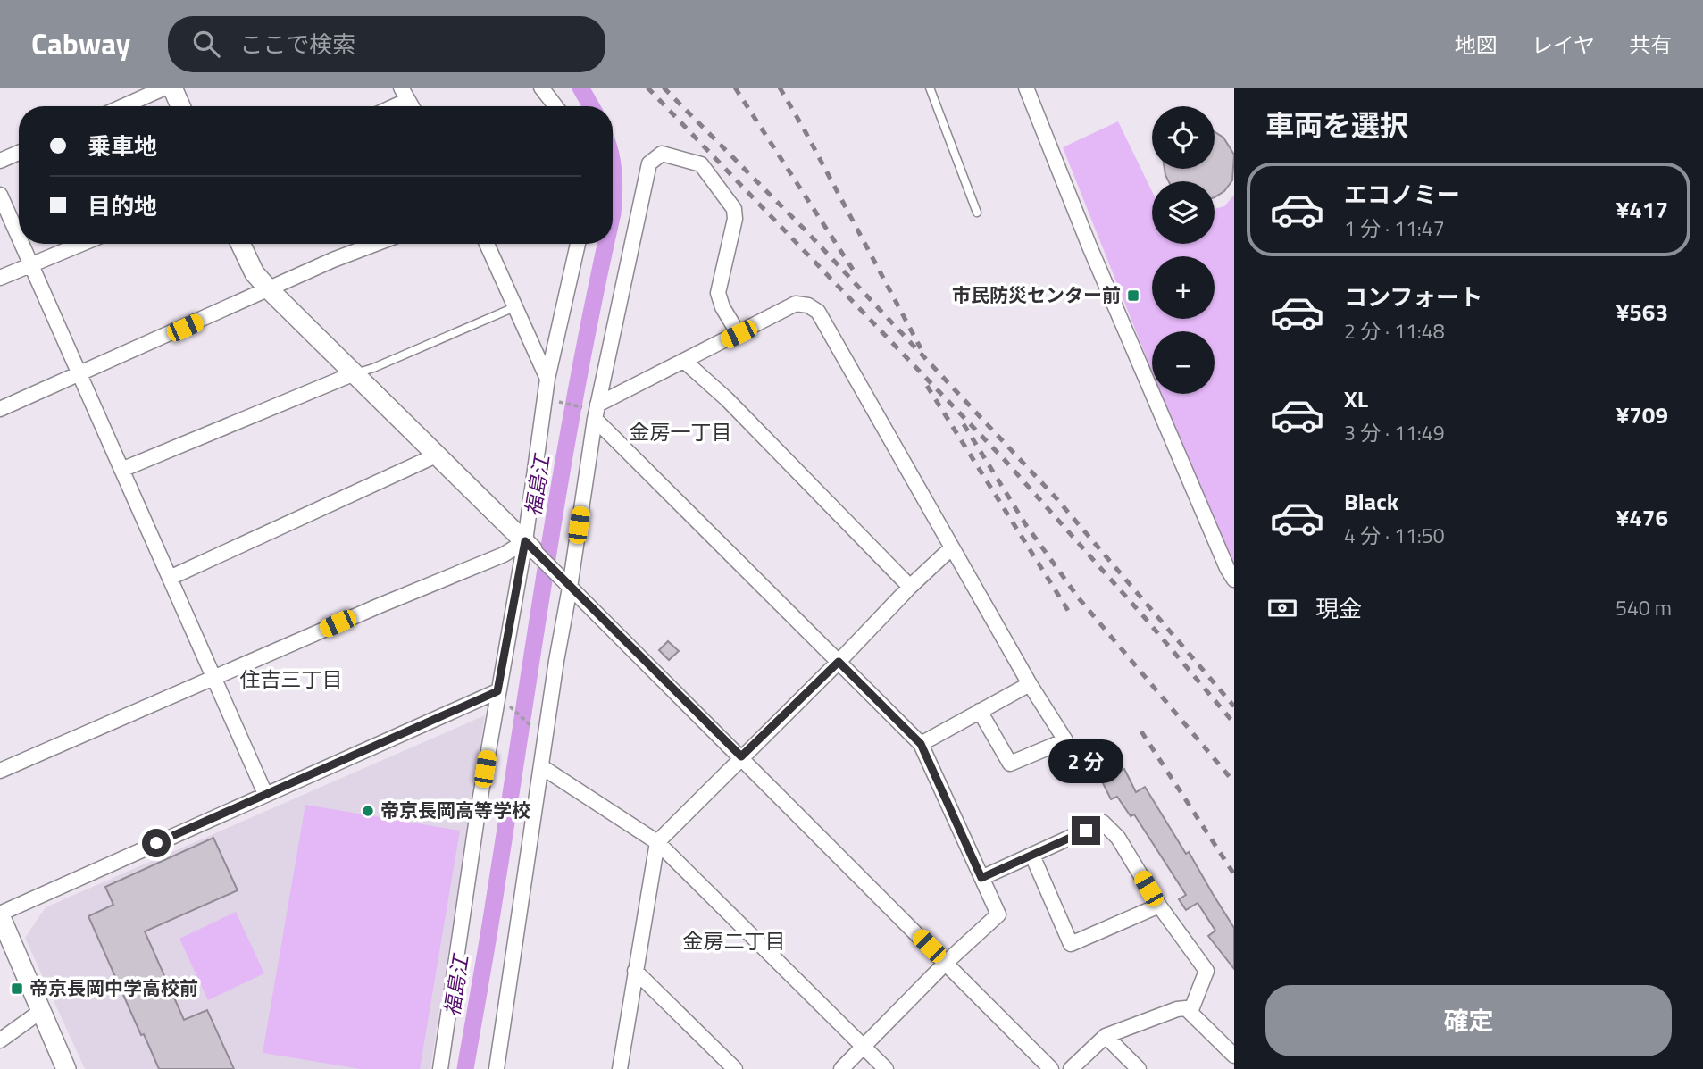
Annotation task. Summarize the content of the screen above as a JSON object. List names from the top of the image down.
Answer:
{
  "districts": ["金房一丁目", "住吉三丁目", "金房二丁目"],
  "water": ["福島江"],
  "places": {
    "transit": ["市民防災センター前", "帝京長岡中学高校前"],
    "other": ["帝京長岡高等学校"]
  },
  "page": {
    "header": "Cabway",
    "search": "ここで検索",
    "nav": ["地図", "レイヤ", "共有"],
    "heading": "車両を選択",
    "map_buttons": ["+", "−"],
    "banner": ["乗車地", "目的地"],
    "list": [
      {
        "name": "エコノミー",
        "note": "1 分 · 11:47",
        "value": "¥417"
      },
      {
        "name": "コンフォート",
        "note": "2 分 · 11:48",
        "value": "¥563"
      },
      {
        "name": "XL",
        "note": "3 分 · 11:49",
        "value": "¥709"
      },
      {
        "name": "Black",
        "note": "4 分 · 11:50",
        "value": "¥476"
      }
    ],
    "pay": ["現金", "540 m"],
    "bubble": "2 分",
    "buttons": "確定"
  }
}
